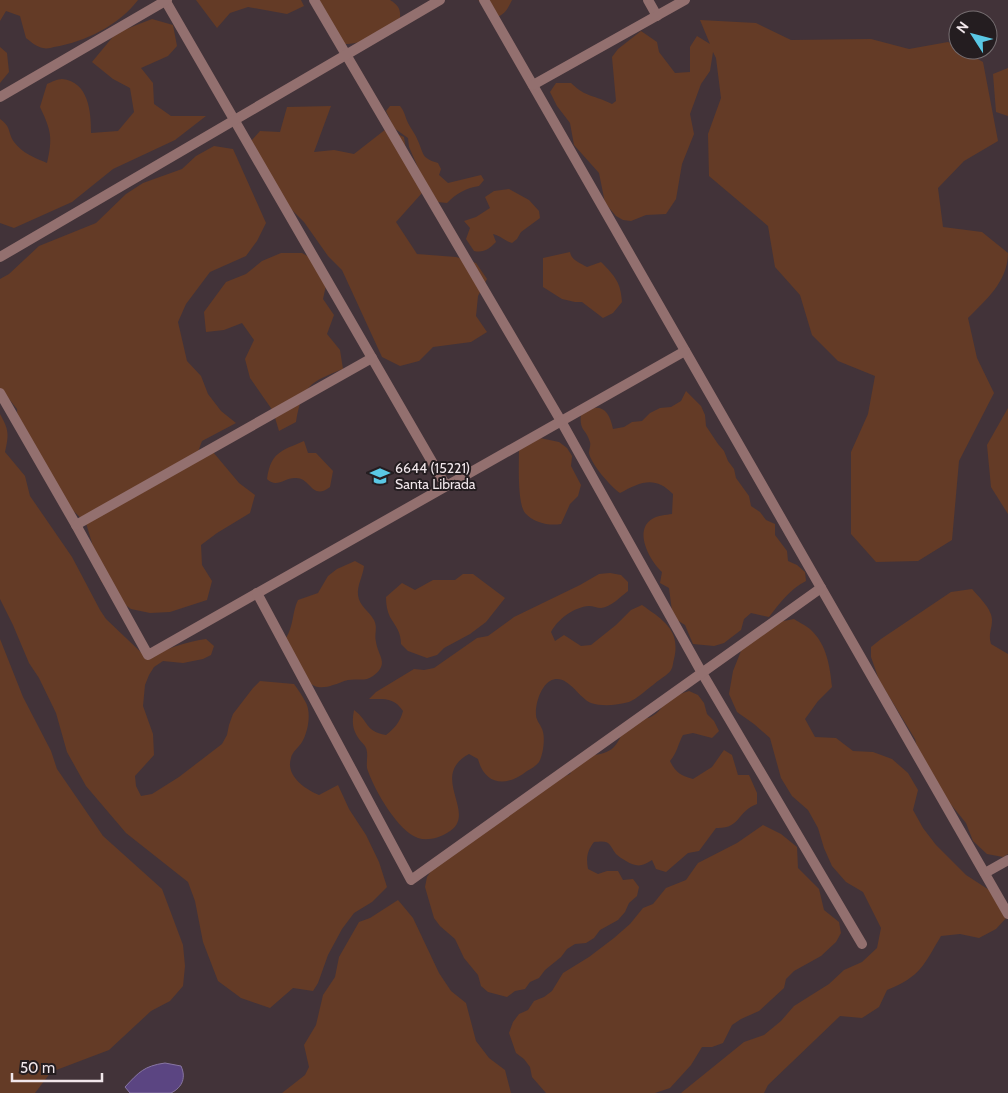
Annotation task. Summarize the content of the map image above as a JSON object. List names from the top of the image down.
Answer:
{
  "places": {
    "school or university": ["6644 (15221) Santa Librada"]
  },
  "scale_bar": "50 m",
  "north": "top left"
}
